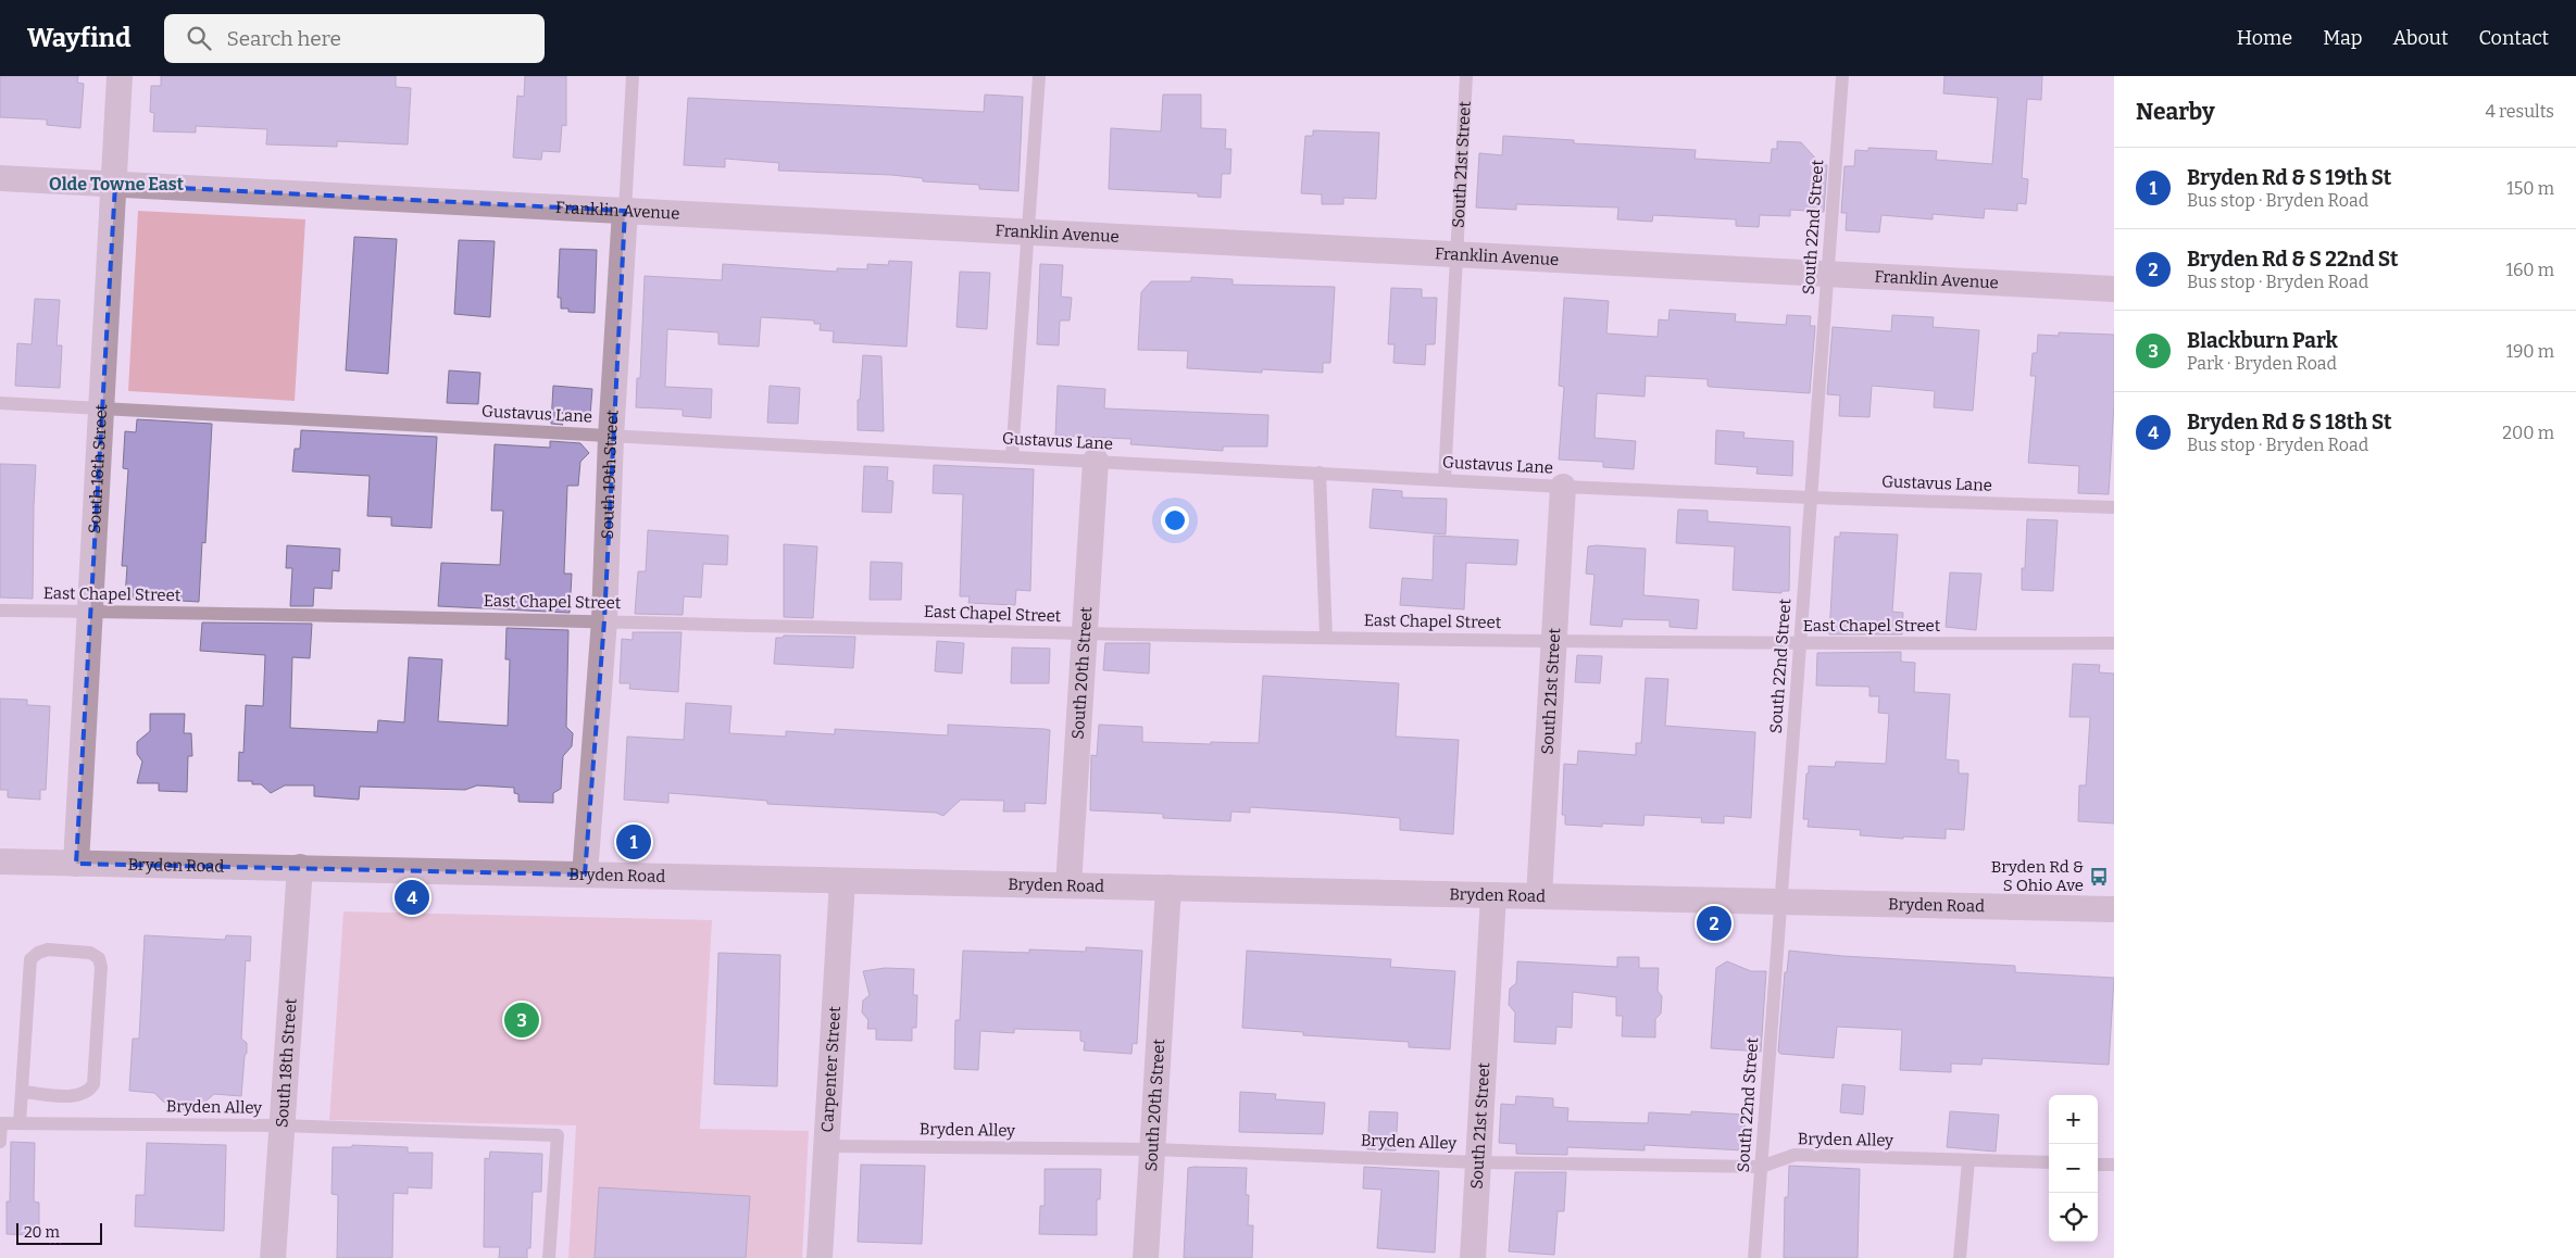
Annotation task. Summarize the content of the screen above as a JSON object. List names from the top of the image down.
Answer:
{
  "streets": {
    "street": [
      "South 21st Street",
      "Franklin Avenue",
      "South 18th Street",
      "South 19th Street",
      "South 20th Street",
      "Bryden Road",
      "Carpenter Street"
    ],
    "lane": [
      "South 22nd Street",
      "Gustavus Lane",
      "East Chapel Street",
      "Bryden Alley"
    ]
  },
  "crossings": [
    ["South 21st Street", "Franklin Avenue"],
    ["South 21st Street", "Gustavus Lane"],
    ["South 21st Street", "East Chapel Street"],
    ["South 21st Street", "Bryden Road"],
    ["South 21st Street", "Bryden Alley"],
    ["Franklin Avenue", "South 22nd Street"],
    ["Franklin Avenue", "South 18th Street"],
    ["Franklin Avenue", "South 19th Street"],
    ["South 22nd Street", "Gustavus Lane"],
    ["South 22nd Street", "East Chapel Street"],
    ["South 22nd Street", "Bryden Road"],
    ["South 22nd Street", "Bryden Alley"],
    ["Gustavus Lane", "South 18th Street"],
    ["Gustavus Lane", "South 19th Street"],
    ["Gustavus Lane", "South 20th Street"],
    ["South 18th Street", "East Chapel Street"],
    ["South 18th Street", "Bryden Road"],
    ["South 18th Street", "Bryden Alley"],
    ["South 19th Street", "East Chapel Street"],
    ["South 19th Street", "Bryden Road"],
    ["East Chapel Street", "South 20th Street"],
    ["South 20th Street", "Bryden Road"],
    ["South 20th Street", "Bryden Alley"],
    ["Bryden Road", "Carpenter Street"],
    ["Carpenter Street", "Bryden Alley"]
  ],
  "districts": ["Olde Towne East"],
  "places": {
    "bus stop": ["Bryden Rd & S Ohio Ave"]
  },
  "scale_bar": "20 m",
  "page": {
    "header": "Wayfind",
    "search": "Search here",
    "nav": [
      "Home",
      "Map",
      "About",
      "Contact"
    ],
    "heading": ["Nearby", "4 results"],
    "list": [
      {
        "mark": "1",
        "name": "Bryden Rd & S 19th St",
        "note": "Bus stop · Bryden Road",
        "value": "150 m"
      },
      {
        "mark": "2",
        "name": "Bryden Rd & S 22nd St",
        "note": "Bus stop · Bryden Road",
        "value": "160 m"
      },
      {
        "mark": "3",
        "name": "Blackburn Park",
        "note": "Park · Bryden Road",
        "value": "190 m"
      },
      {
        "mark": "4",
        "name": "Bryden Rd & S 18th St",
        "note": "Bus stop · Bryden Road",
        "value": "200 m"
      }
    ],
    "pins": [
      "1",
      "4",
      "2",
      "3"
    ],
    "map_buttons": ["+", "−"],
    "scale": "20 m"
  }
}
